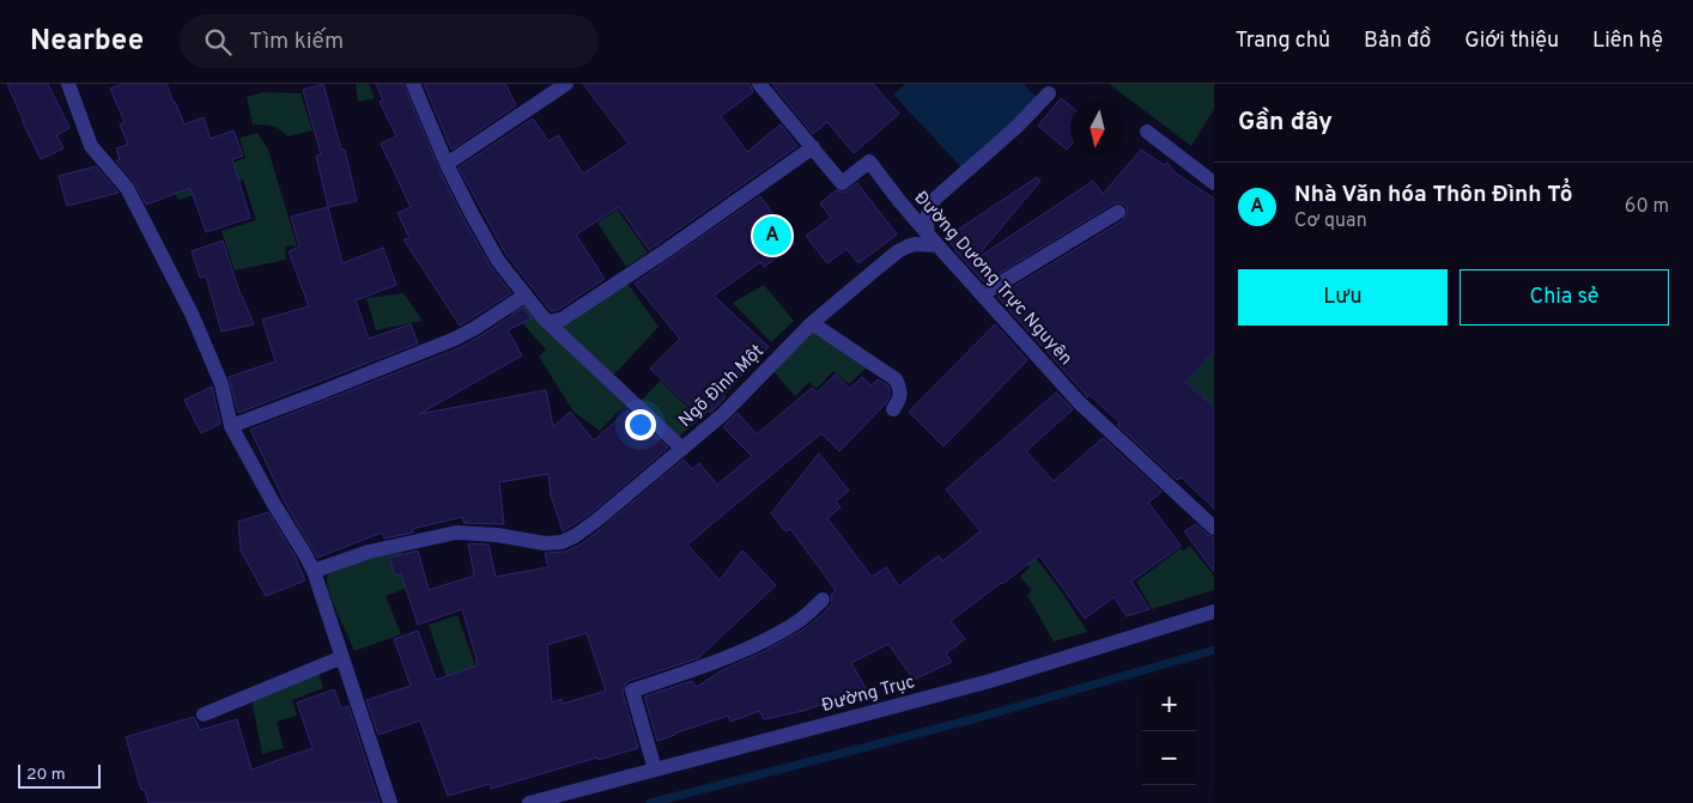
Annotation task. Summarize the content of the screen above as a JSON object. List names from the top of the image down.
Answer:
{
  "streets": {
    "street": ["Đường Dương Trực Nguyên", "Ngõ Đình Một", "Đường Trục"]
  },
  "crossings": [
    ["Đường Dương Trực Nguyên", "Ngõ Đình Một"]
  ],
  "scale_bar": "20 m",
  "north": "bottom",
  "page": {
    "header": "Nearbee",
    "search": "Tìm kiếm",
    "nav": [
      "Trang chủ",
      "Bản đồ",
      "Giới thiệu",
      "Liên hệ"
    ],
    "heading": "Gần đây",
    "list": [
      {
        "mark": "A",
        "name": "Nhà Văn hóa Thôn Đình Tổ",
        "note": "Cơ quan",
        "value": "60 m"
      }
    ],
    "pins": "A",
    "buttons": ["Lưu", "Chia sẻ"],
    "map_buttons": ["+", "−"],
    "scale": "20 m"
  }
}
